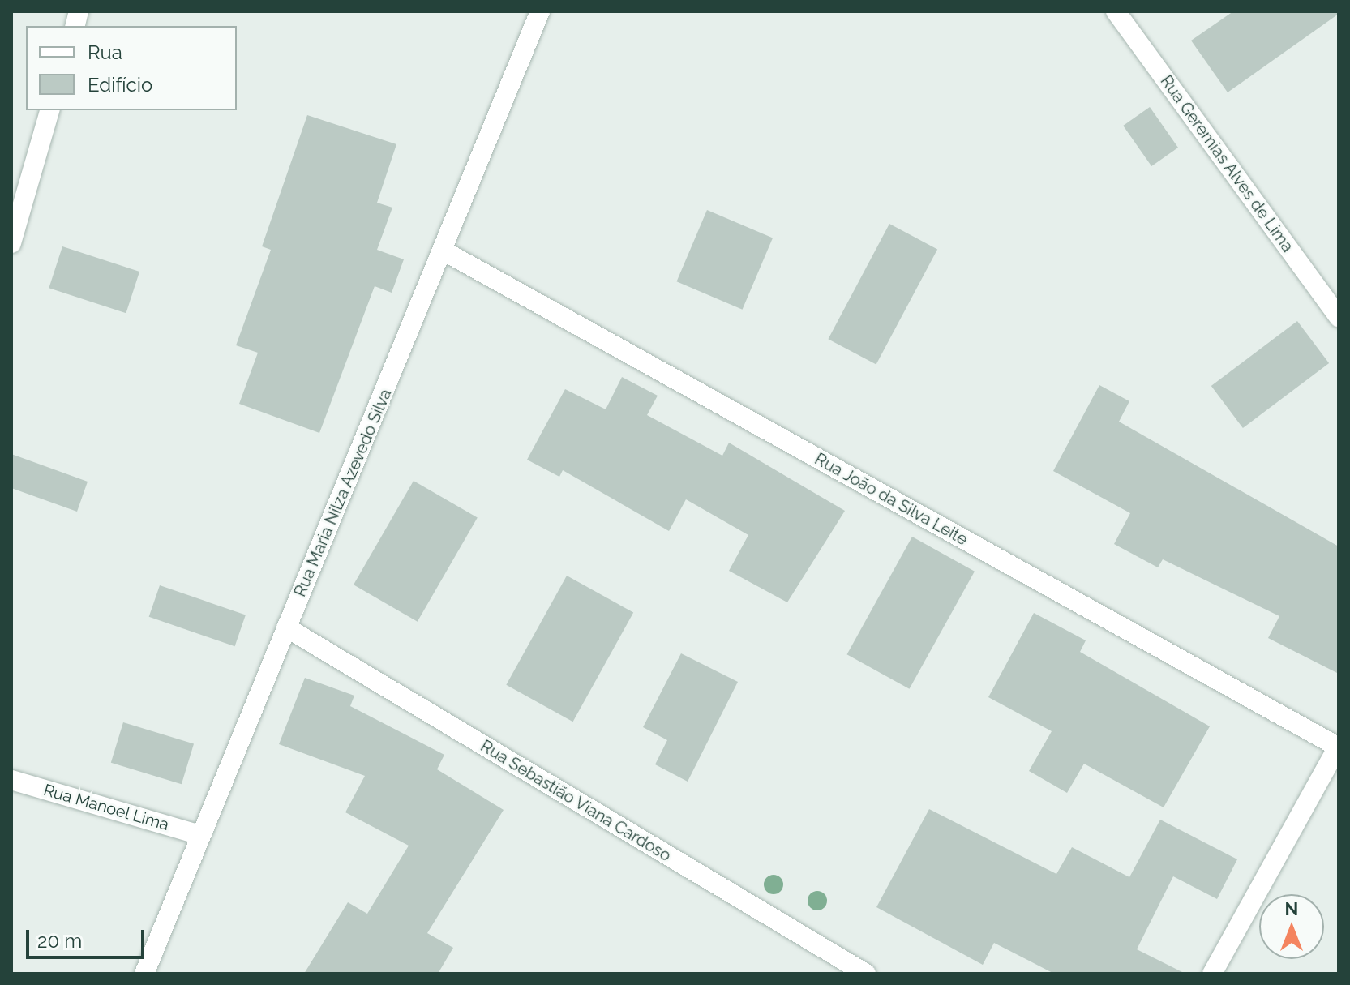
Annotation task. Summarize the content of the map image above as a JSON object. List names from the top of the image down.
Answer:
{
  "streets": {
    "street": [
      "Rua Geremias Alves de Lima",
      "Rua Maria Nilza Azevedo Silva",
      "Rua João da Silva Leite",
      "Rua Sebastião Viana Cardoso",
      "Rua Manoel Lima"
    ]
  },
  "crossings": [
    ["Rua Maria Nilza Azevedo Silva", "Rua João da Silva Leite"],
    ["Rua Maria Nilza Azevedo Silva", "Rua Sebastião Viana Cardoso"],
    ["Rua Maria Nilza Azevedo Silva", "Rua Manoel Lima"]
  ],
  "legend": ["Rua", "Edifício"],
  "scale_bar": "20 m",
  "north": "top"
}
